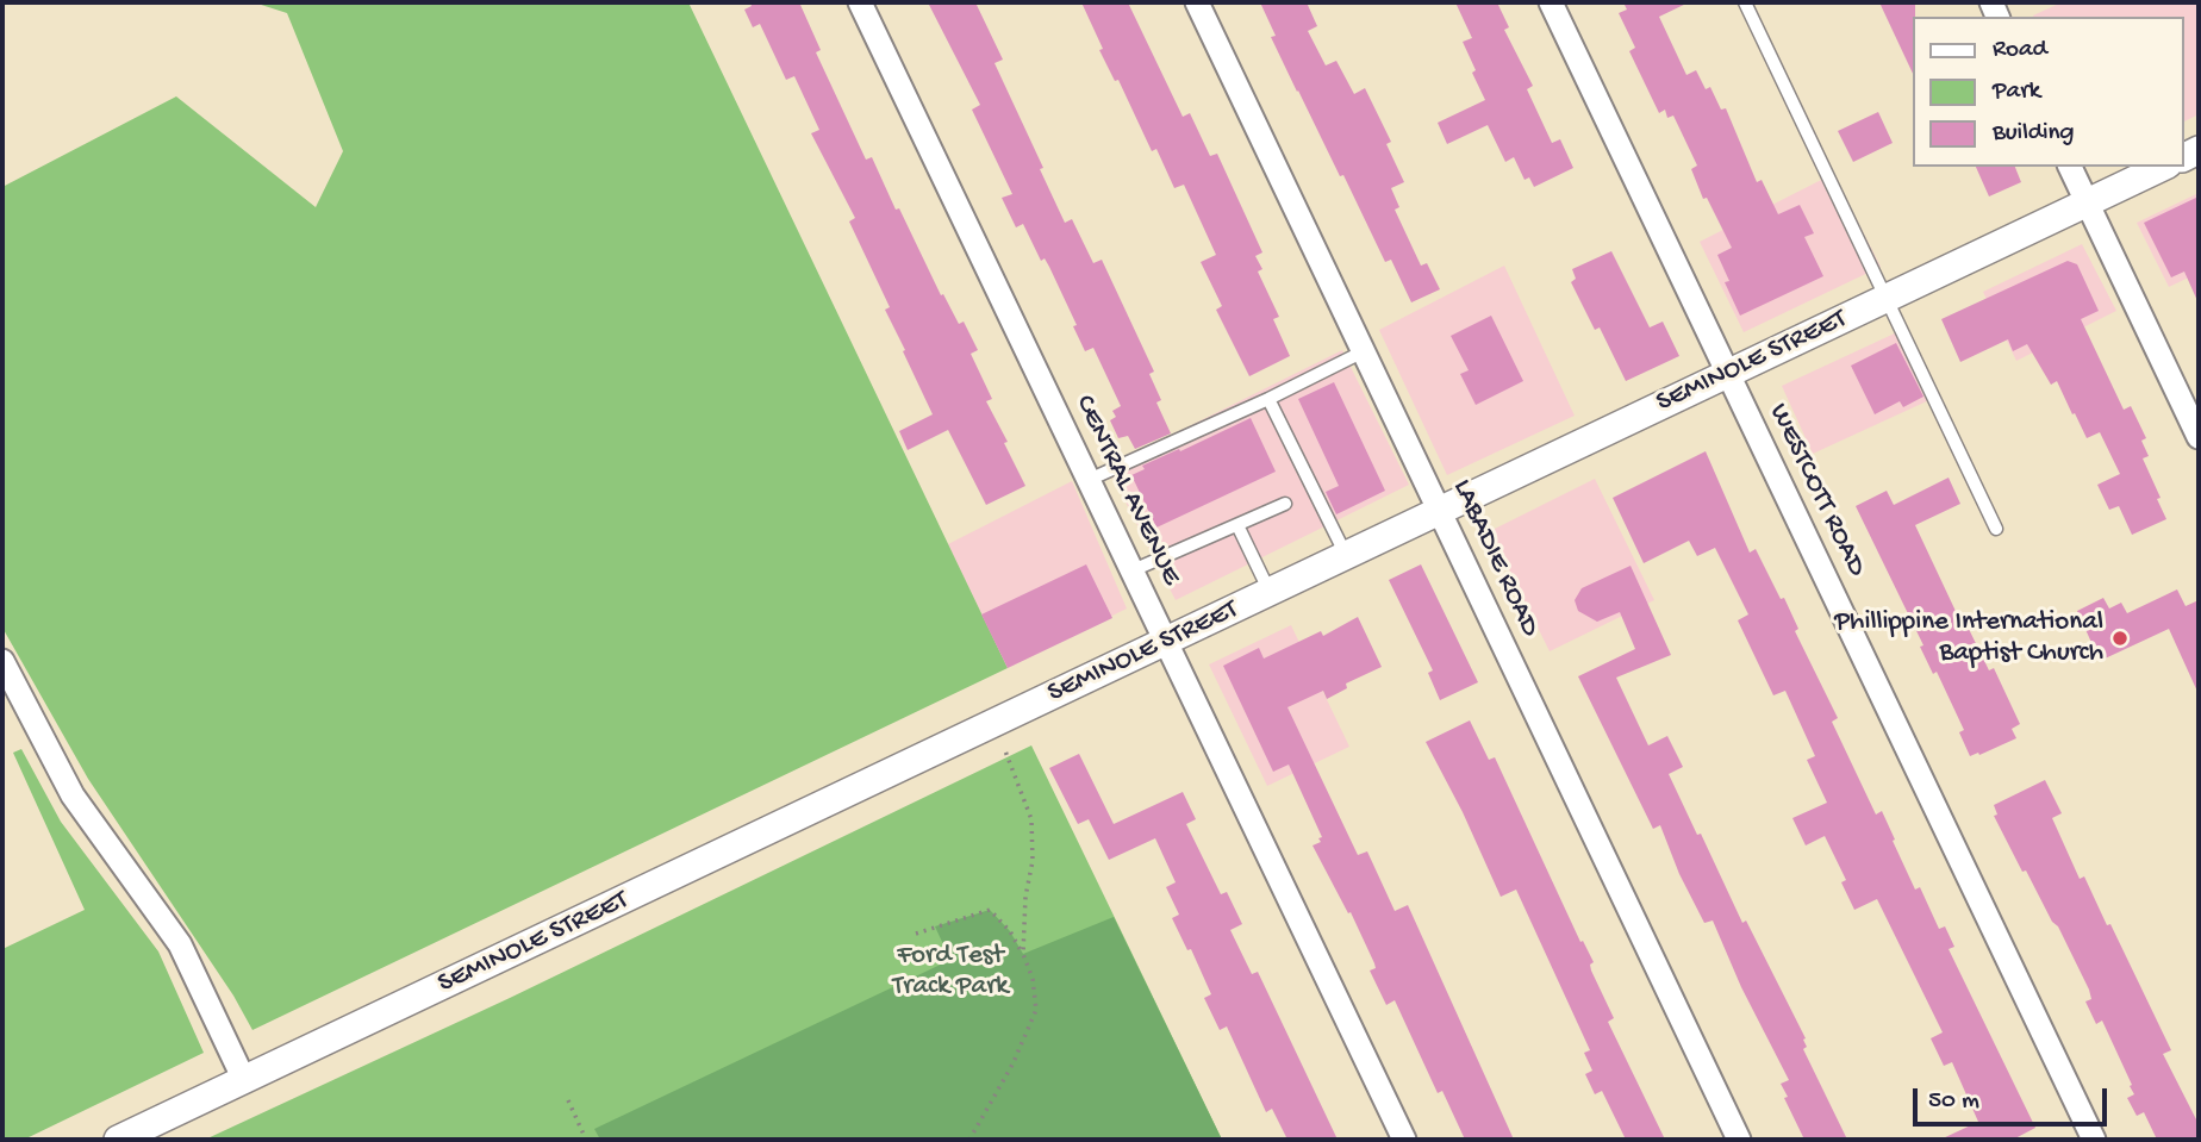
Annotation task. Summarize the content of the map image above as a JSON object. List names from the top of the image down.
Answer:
{
  "streets": {
    "street": [
      "SEMINOLE STREET",
      "CENTRAL AVENUE",
      "WESTCOTT ROAD",
      "LABADIE ROAD"
    ]
  },
  "crossings": [
    ["SEMINOLE STREET", "CENTRAL AVENUE"],
    ["SEMINOLE STREET", "WESTCOTT ROAD"],
    ["SEMINOLE STREET", "LABADIE ROAD"]
  ],
  "parks": ["Ford Test Track Park"],
  "places": ["Phillippine International Baptist Church"],
  "legend": ["Road", "Park", "Building"],
  "scale_bar": "50 m"
}
